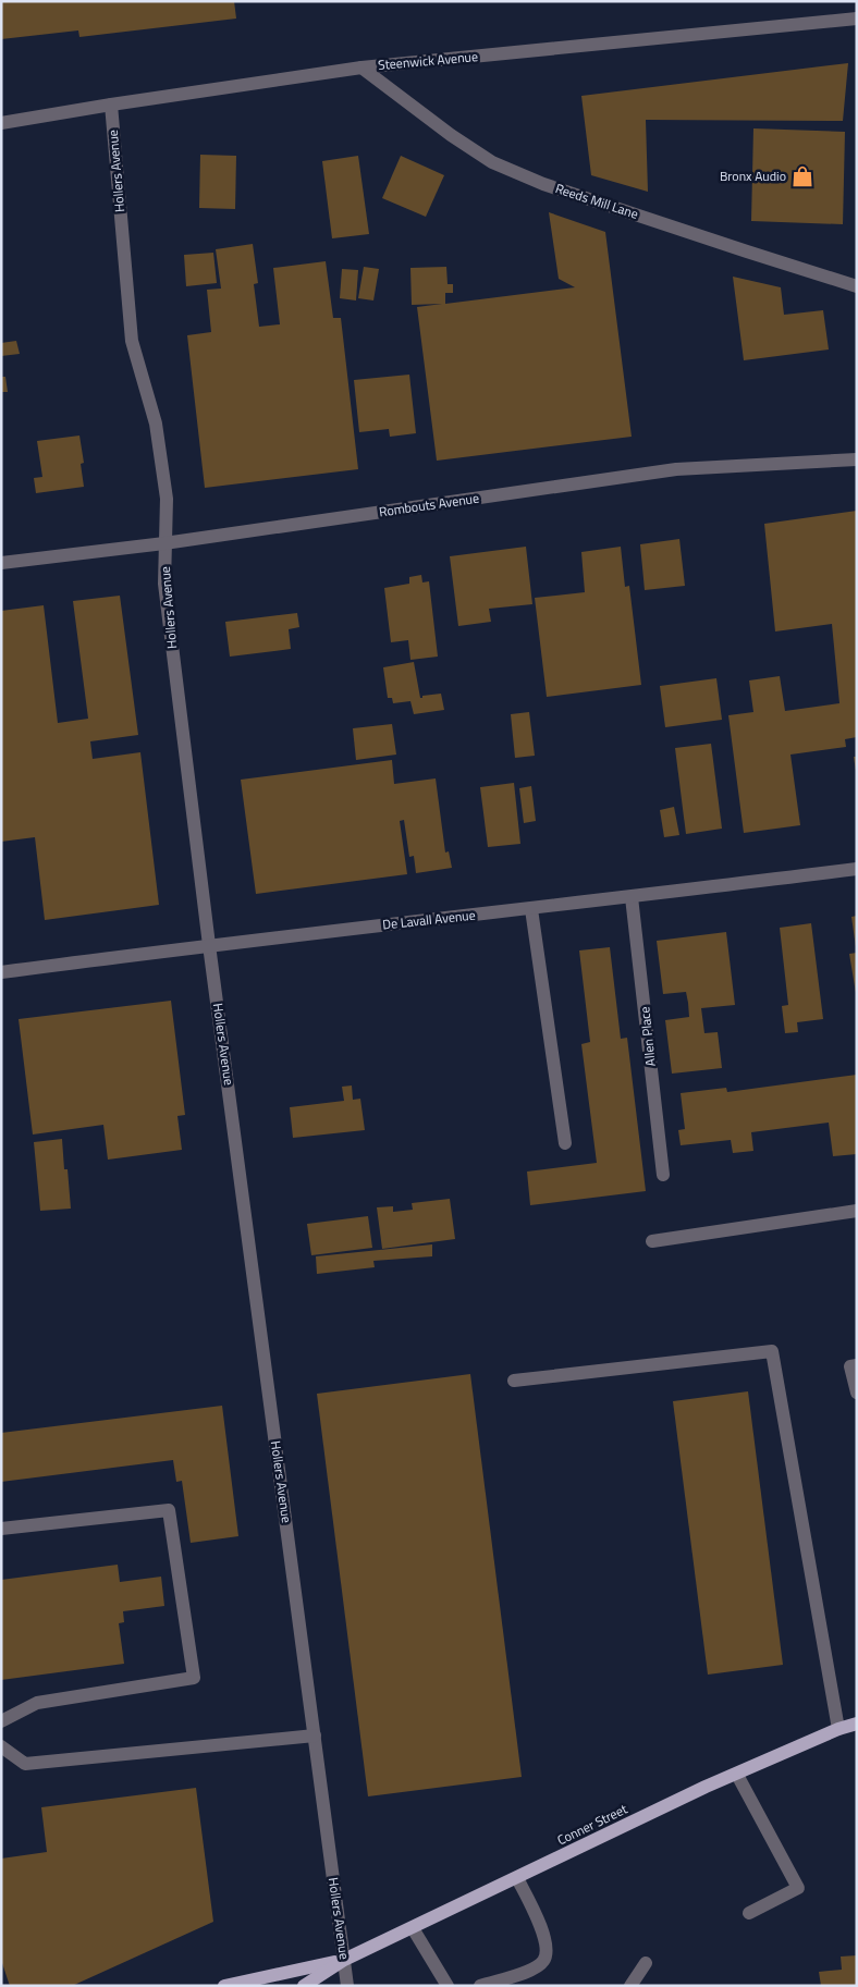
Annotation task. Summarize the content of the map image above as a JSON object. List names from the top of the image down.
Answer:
{
  "streets": {
    "main road": ["Conner Street"],
    "street": [
      "Steenwick Avenue",
      "Hollers Avenue",
      "Reeds Mill Lane",
      "Rombouts Avenue",
      "De Lavall Avenue",
      "Allen Place"
    ]
  },
  "crossings": [
    ["Steenwick Avenue", "Hollers Avenue"],
    ["Steenwick Avenue", "Reeds Mill Lane"],
    ["Hollers Avenue", "Rombouts Avenue"],
    ["Hollers Avenue", "De Lavall Avenue"],
    ["Hollers Avenue", "Conner Street"],
    ["De Lavall Avenue", "Allen Place"]
  ],
  "places": {
    "shop": ["Bronx Audio"]
  }
}
